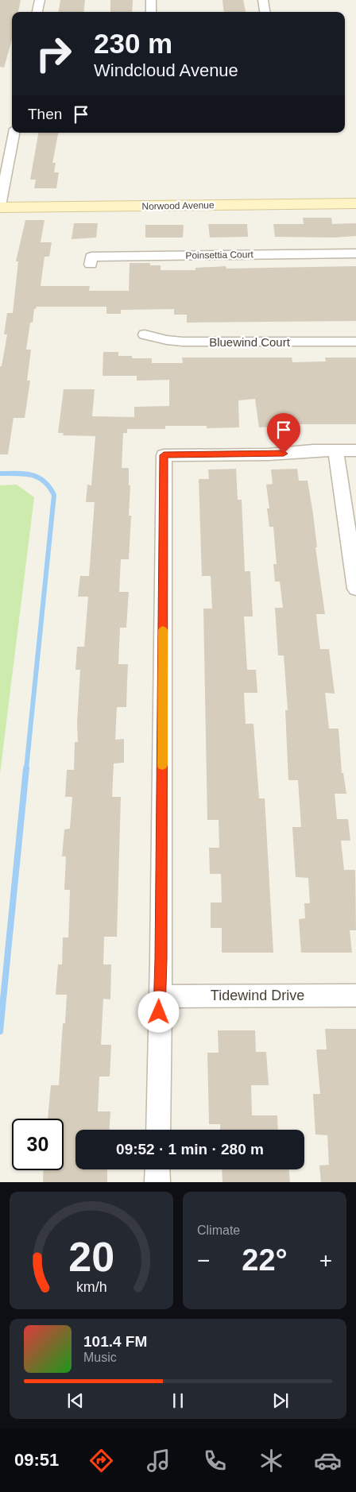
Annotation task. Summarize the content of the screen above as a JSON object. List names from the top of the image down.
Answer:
{
  "streets": {
    "main road": ["Norwood Avenue"],
    "street": ["Poinsettia Court", "Bluewind Court", "Tidewind Drive"]
  },
  "page": {
    "turn": ["230 m", "Windcloud Avenue"],
    "then": "Then",
    "limit": "30",
    "trip": "09:52 · 1 min · 280 m",
    "tile": "Climate",
    "heat": ["−", "22°", "+"],
    "song": ["101.4 FM", "Music"],
    "tabs": "09:51",
    "gauge": ["20", "km/h"]
  }
}
